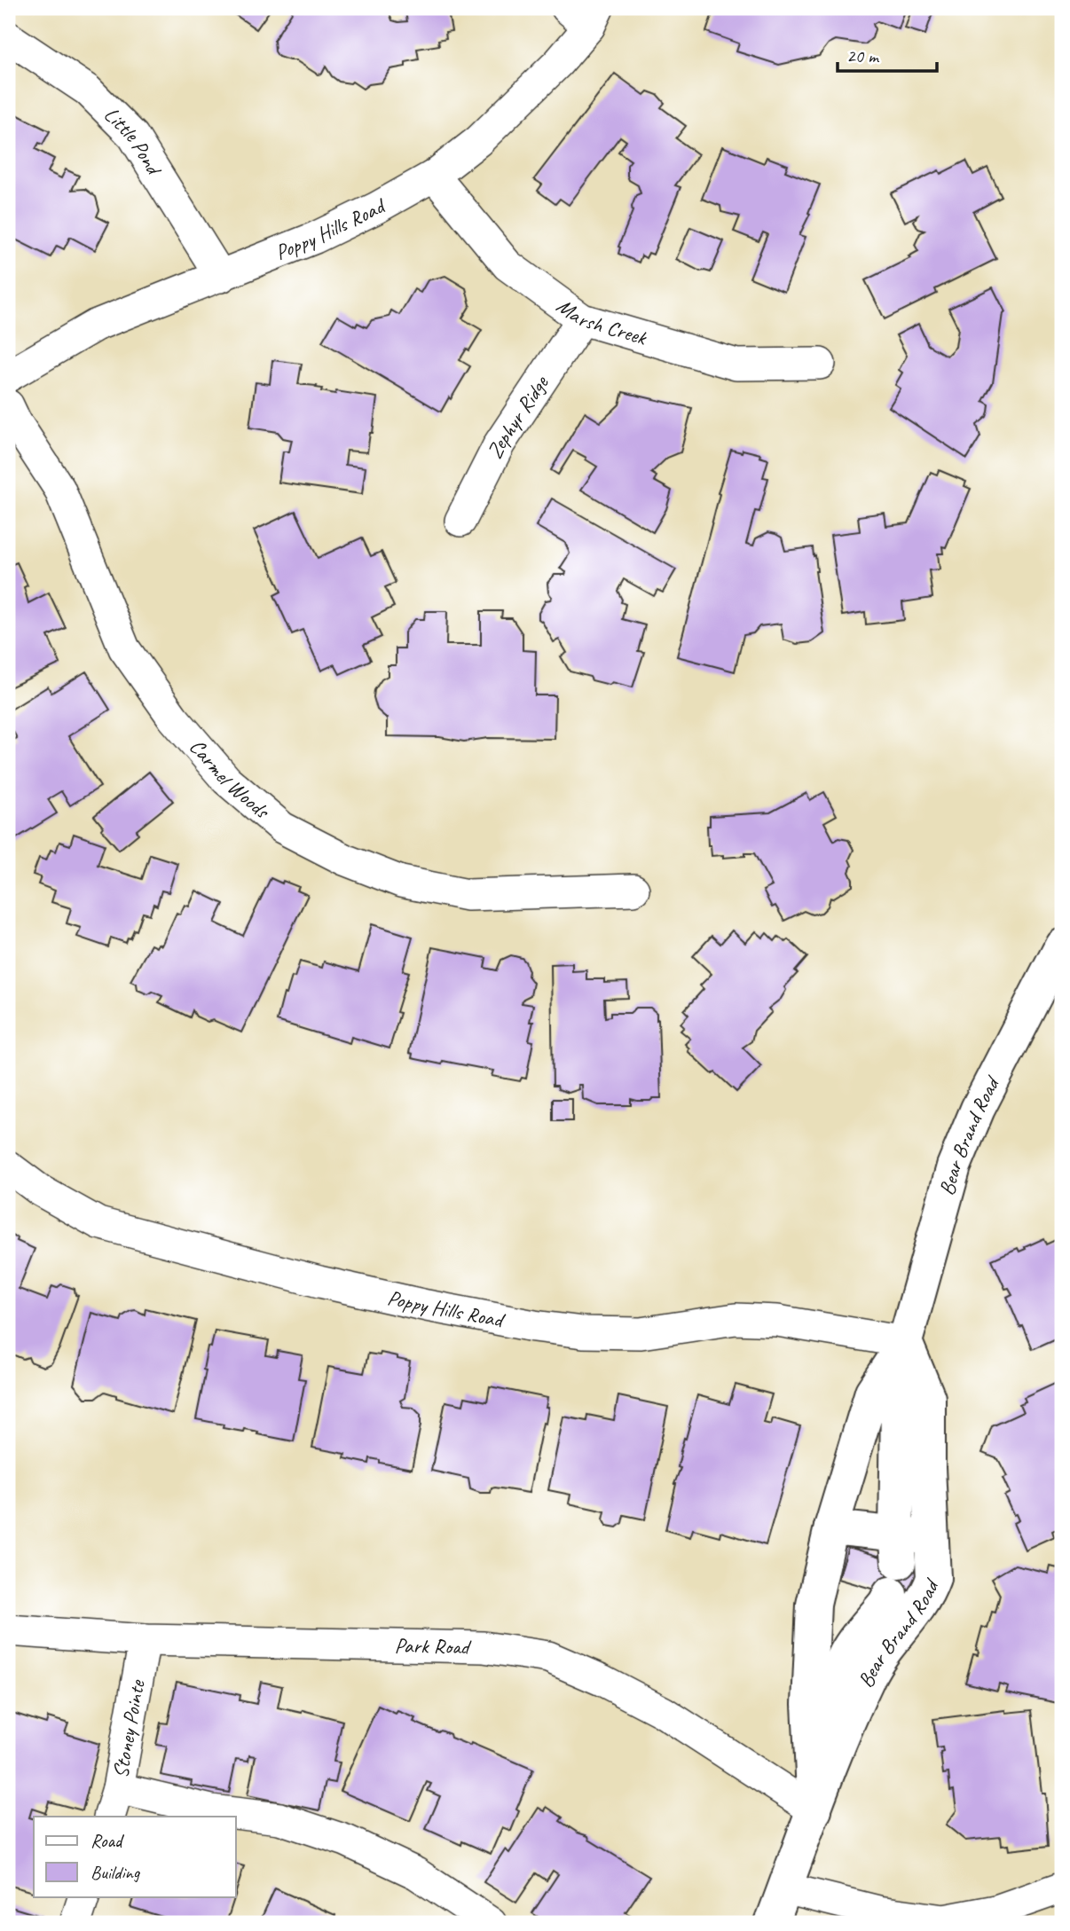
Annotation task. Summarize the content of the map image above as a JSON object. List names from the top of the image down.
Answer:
{
  "streets": {
    "street": [
      "Little Pond",
      "Poppy Hills Road",
      "Marsh Creek",
      "Zephyr Ridge",
      "Carmel Woods",
      "Bear Brand Road",
      "Park Road",
      "Stoney Pointe"
    ]
  },
  "crossings": [
    ["Little Pond", "Poppy Hills Road"],
    ["Poppy Hills Road", "Marsh Creek"],
    ["Poppy Hills Road", "Bear Brand Road"],
    ["Marsh Creek", "Zephyr Ridge"],
    ["Bear Brand Road", "Park Road"],
    ["Park Road", "Stoney Pointe"]
  ],
  "legend": ["Road", "Building"],
  "scale_bar": "20 m"
}
